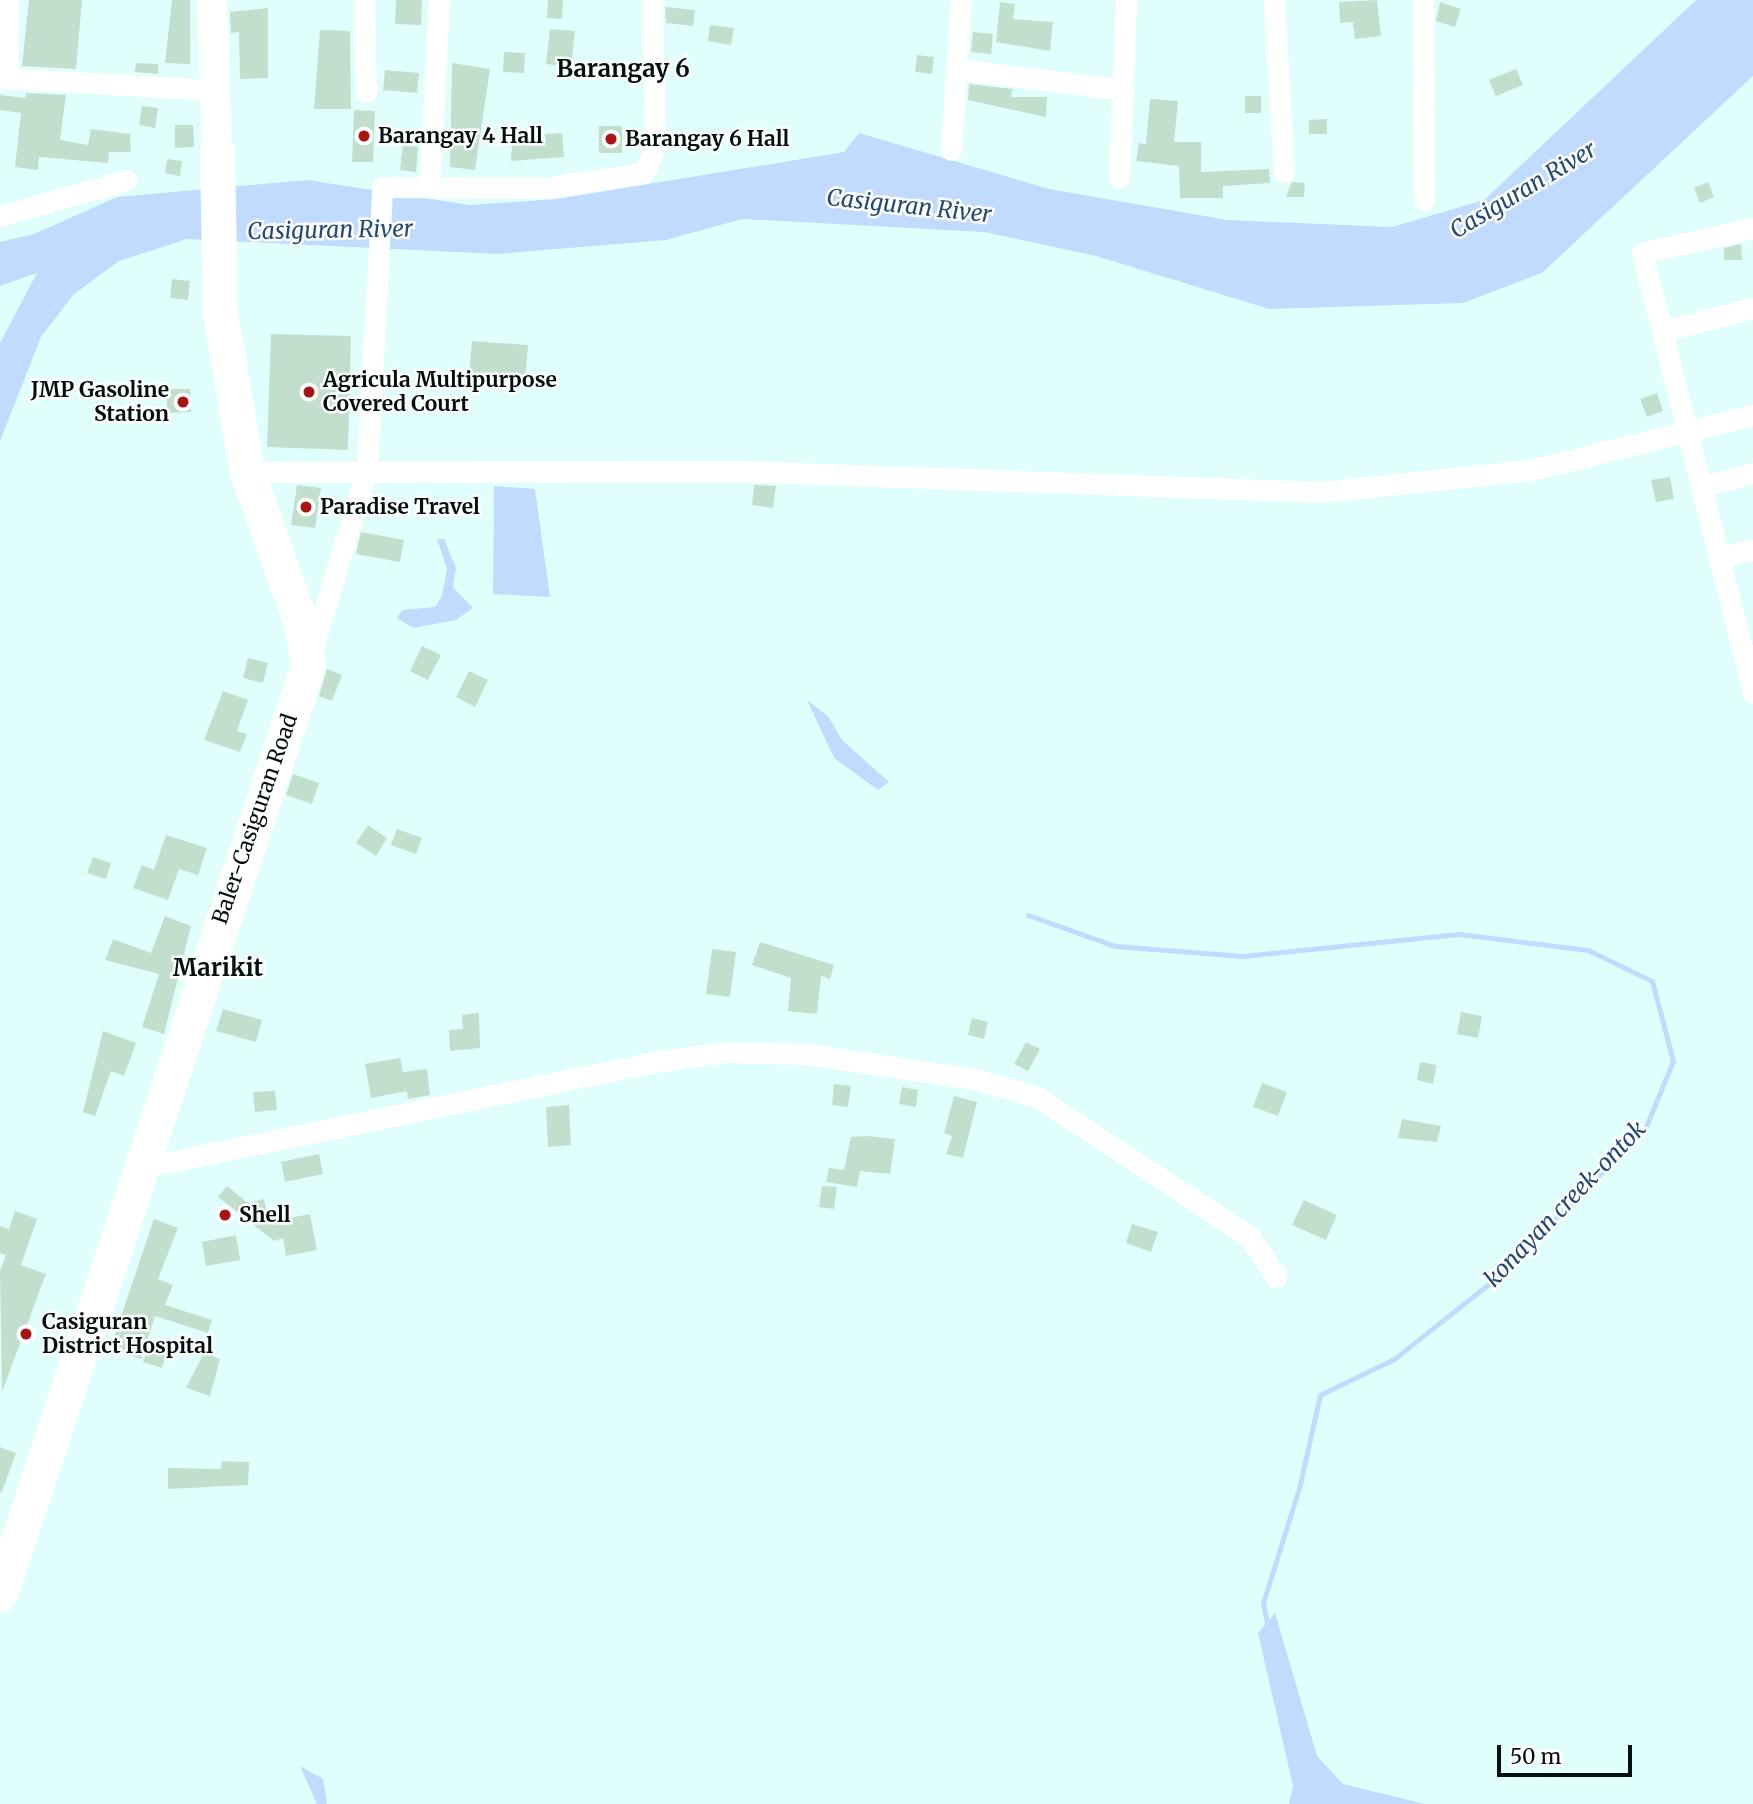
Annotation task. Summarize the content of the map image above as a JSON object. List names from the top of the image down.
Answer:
{
  "streets": {
    "main road": ["Baler-Casiguran Road"]
  },
  "districts": ["Barangay 6", "Marikit"],
  "water": ["Casiguran River", "konayan creek-ontok"],
  "places": [
    "Barangay 4 Hall",
    "Barangay 6 Hall",
    "Agricula Multipurpose Covered Court",
    "JMP Gasoline Station",
    "Paradise Travel",
    "Shell",
    "Casiguran District Hospital"
  ],
  "scale_bar": "50 m"
}
